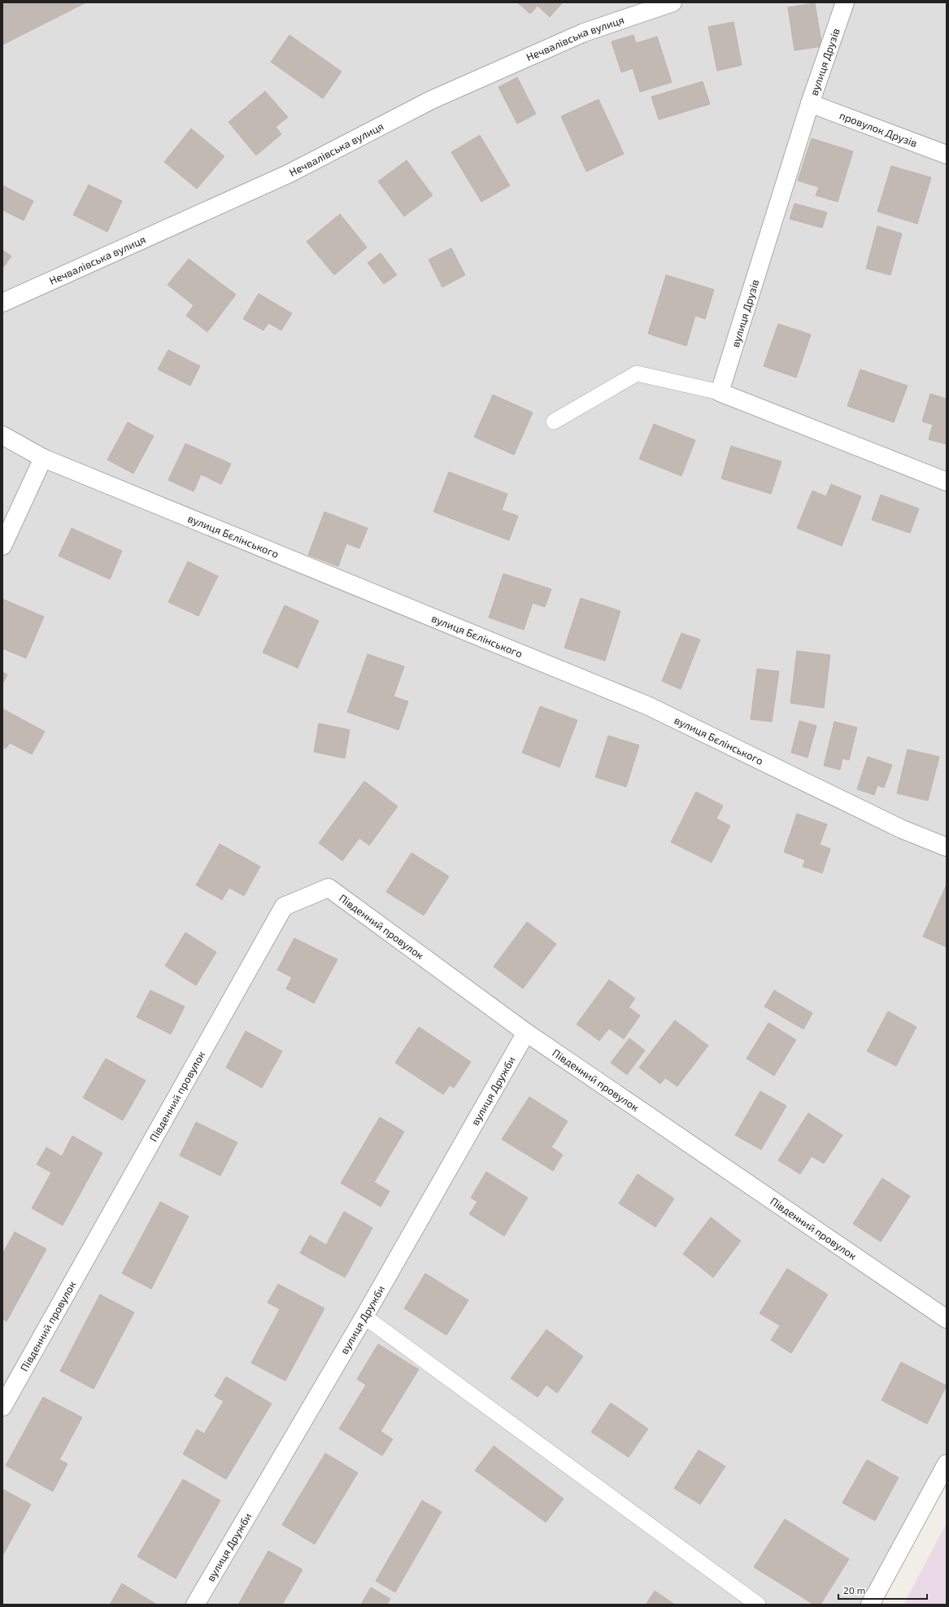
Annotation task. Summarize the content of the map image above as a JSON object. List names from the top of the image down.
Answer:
{
  "streets": {
    "street": [
      "Нечвалівська вулиця",
      "вулиця Друзів",
      "провулок Друзів",
      "вулиця Бєлінського",
      "Південний провулок",
      "вулиця Дружби"
    ]
  },
  "crossings": [
    ["вулиця Друзів", "провулок Друзів"],
    ["Південний провулок", "вулиця Дружби"]
  ],
  "scale_bar": "20 m"
}
